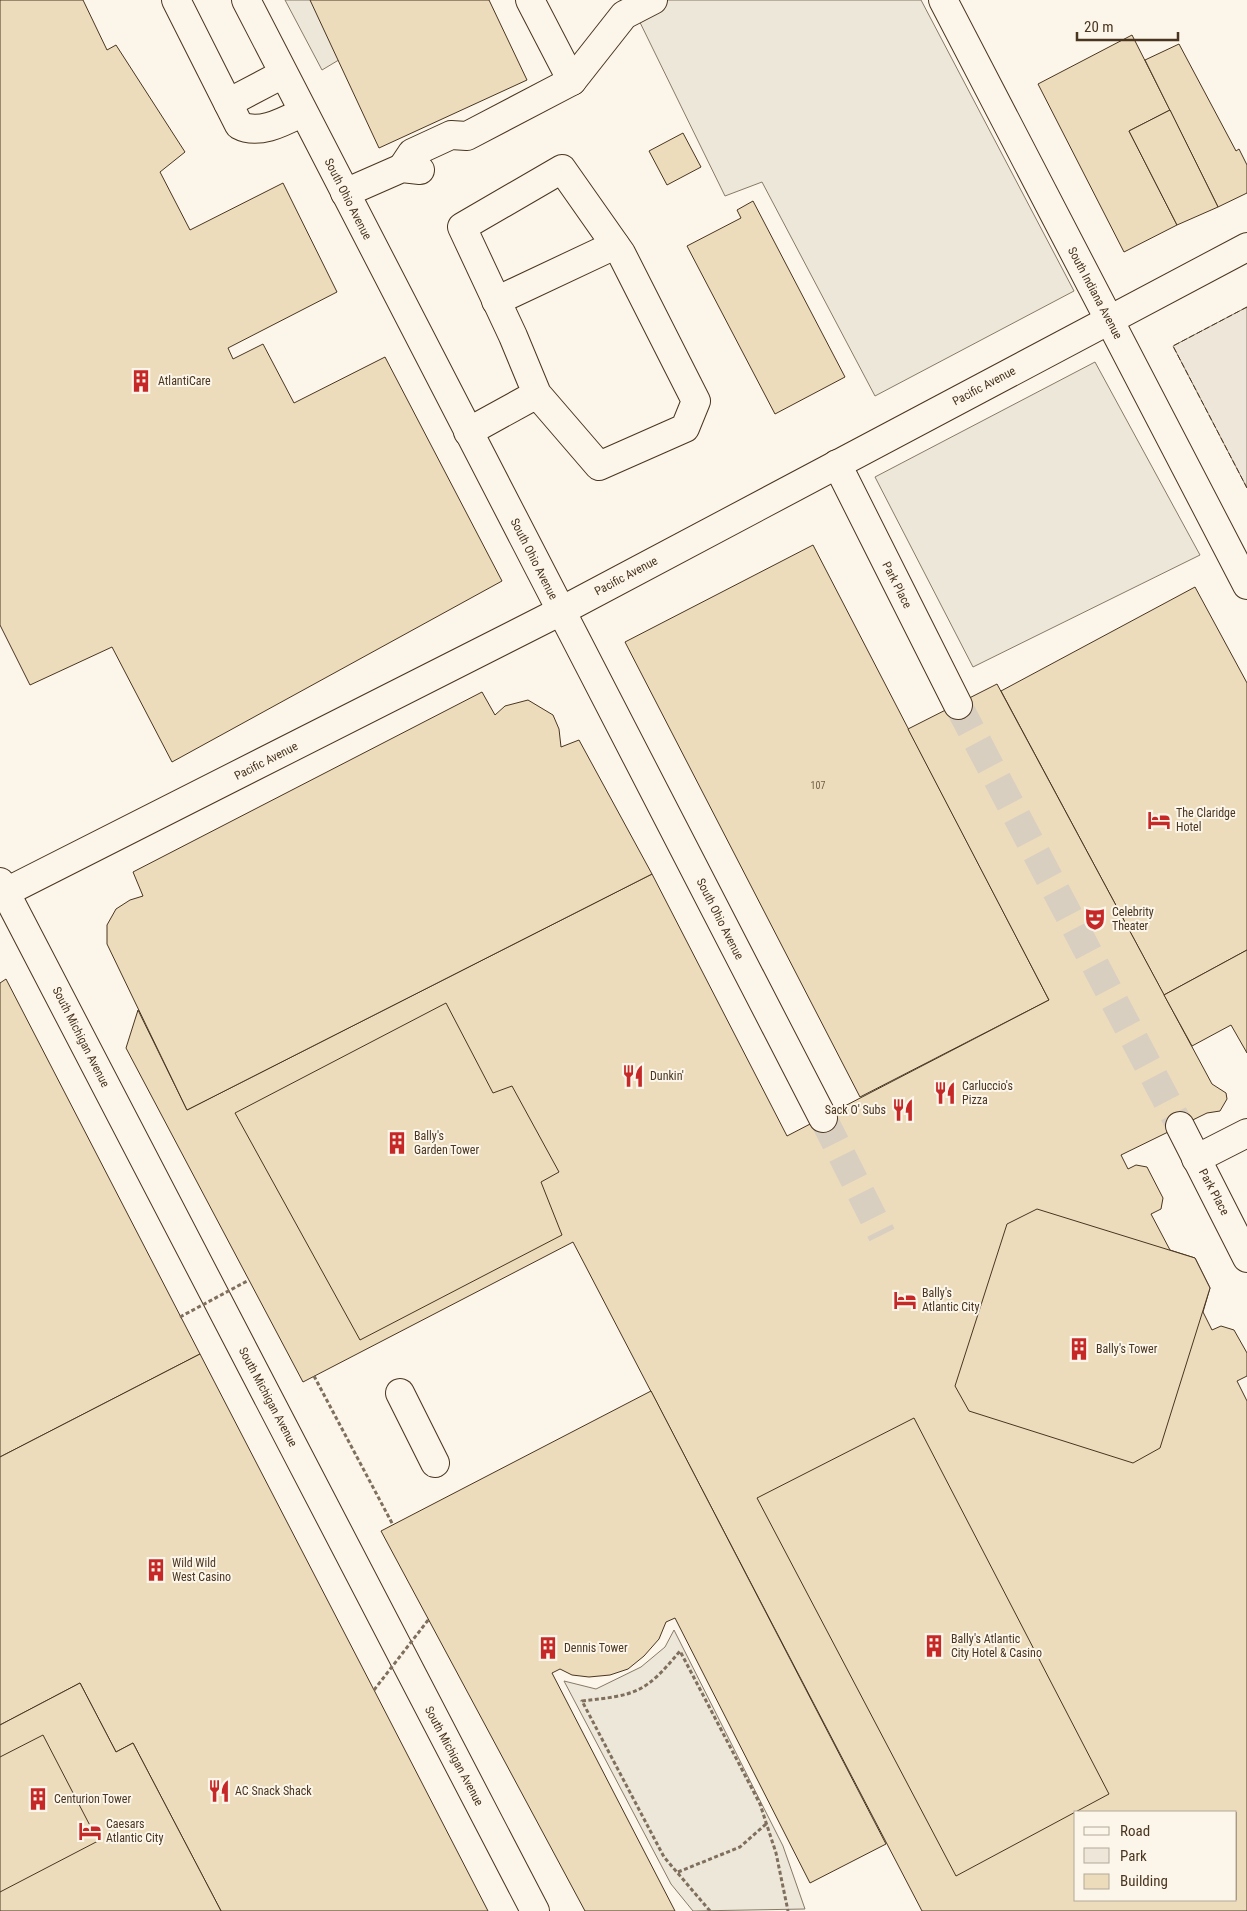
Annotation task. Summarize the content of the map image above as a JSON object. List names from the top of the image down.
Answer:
{
  "streets": {
    "street": [
      "South Ohio Avenue",
      "South Indiana Avenue",
      "Pacific Avenue",
      "Park Place",
      "South Michigan Avenue"
    ]
  },
  "crossings": [
    ["South Ohio Avenue", "Pacific Avenue"],
    ["South Indiana Avenue", "Pacific Avenue"],
    ["Pacific Avenue", "Park Place"],
    ["Pacific Avenue", "South Michigan Avenue"]
  ],
  "places": {
    "building": [
      "AtlantiCare",
      "Bally's Garden Tower",
      "Bally's Tower",
      "Wild Wild West Casino",
      "Bally's Atlantic City Hotel & Casino",
      "Dennis Tower",
      "Centurion Tower"
    ],
    "hotel": ["The Claridge Hotel", "Bally's Atlantic City", "Caesars Atlantic City"],
    "theatre": ["Celebrity Theater"],
    "restaurant": [
      "Dunkin'",
      "Carluccio's Pizza",
      "Sack O' Subs",
      "AC Snack Shack"
    ]
  },
  "house_numbers": ["107"],
  "legend": ["Road", "Park", "Building"],
  "scale_bar": "20 m"
}
